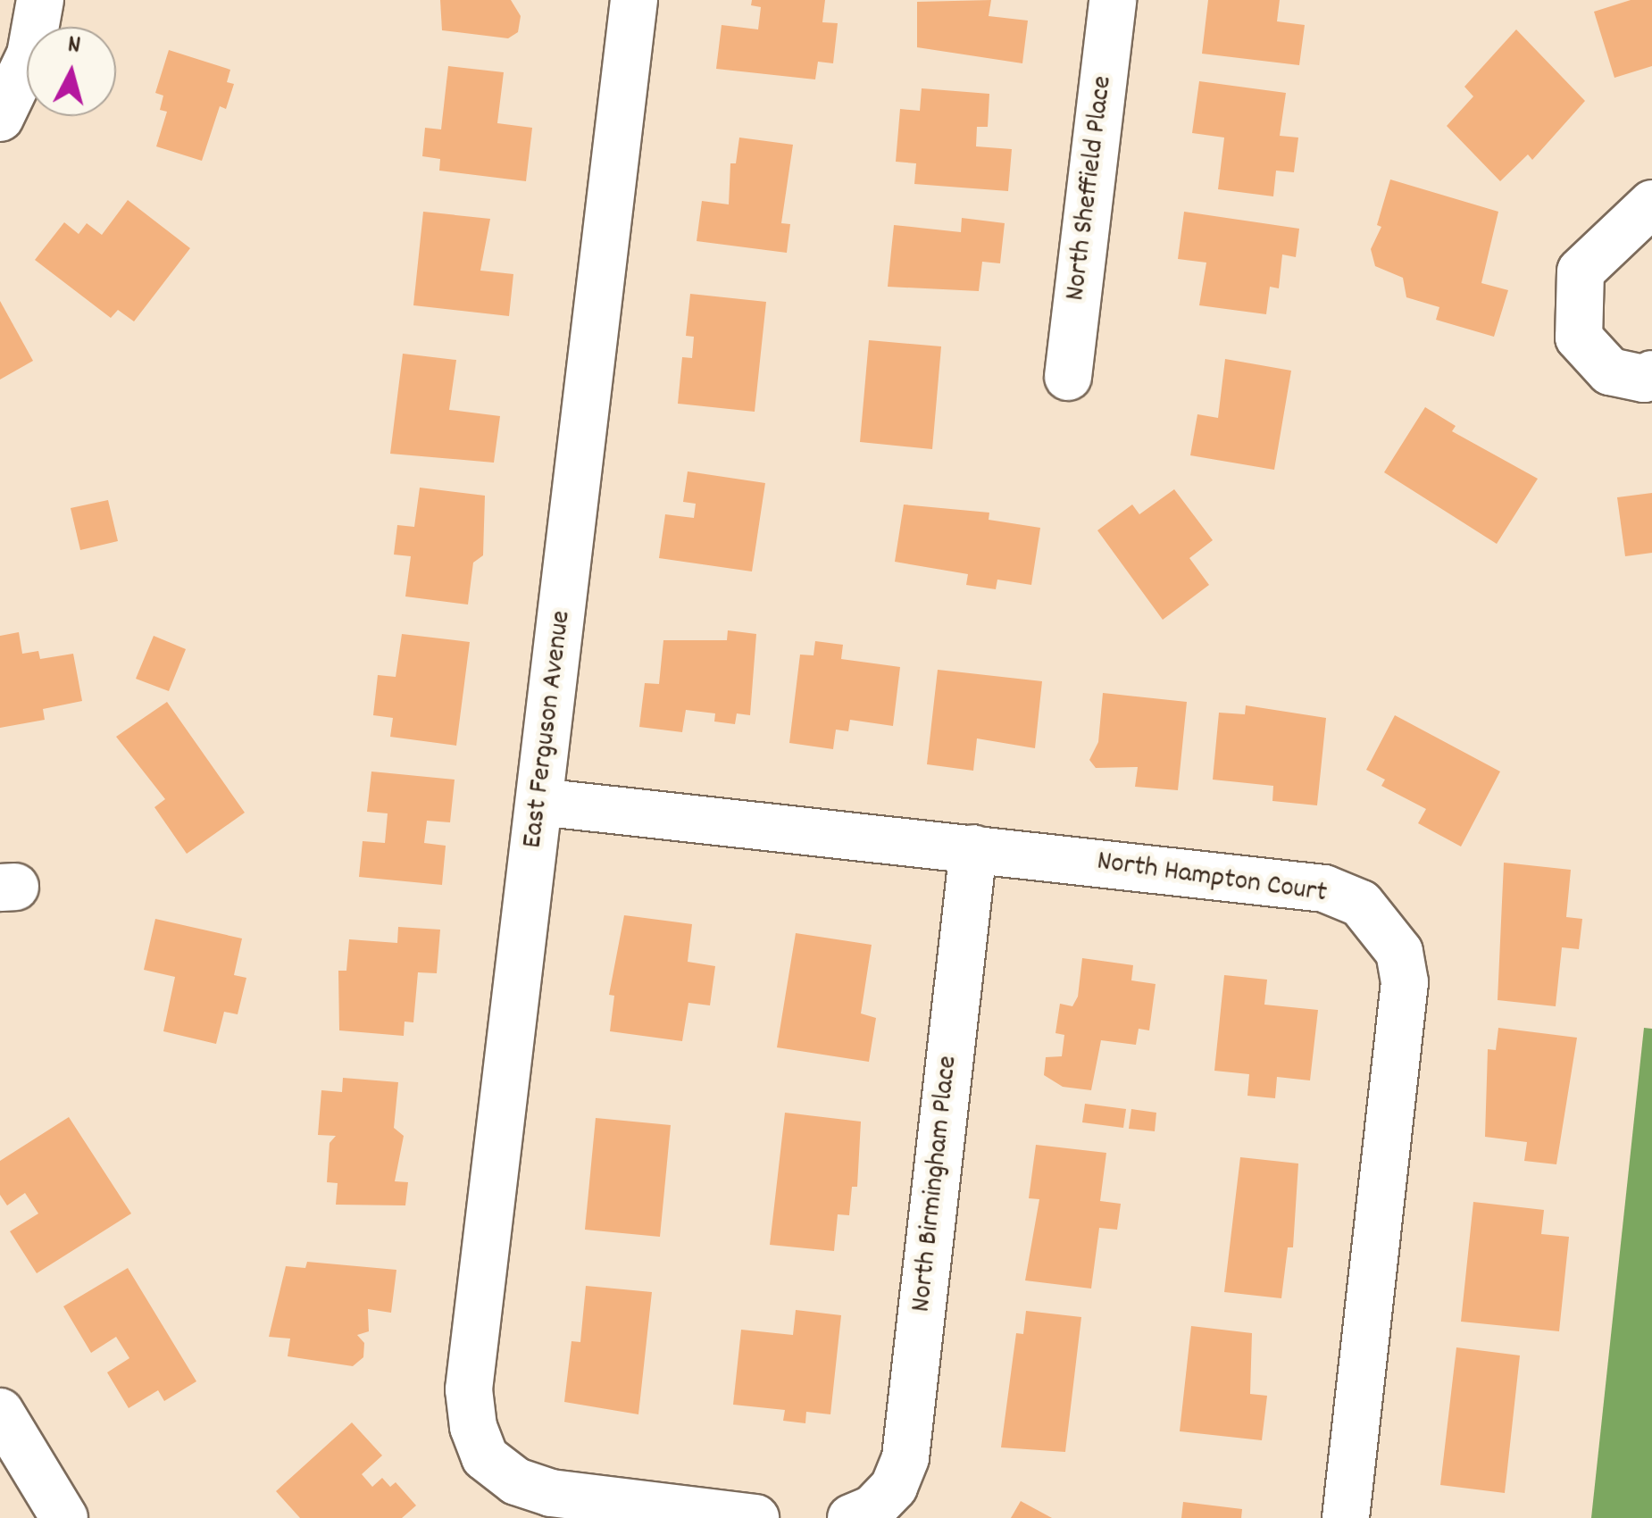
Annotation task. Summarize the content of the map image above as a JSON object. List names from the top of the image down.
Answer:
{
  "streets": {
    "street": [
      "North Sheffield Place",
      "East Ferguson Avenue",
      "North Hampton Court",
      "North Birmingham Place"
    ]
  },
  "crossings": [
    ["East Ferguson Avenue", "North Hampton Court"],
    ["North Hampton Court", "North Birmingham Place"]
  ],
  "north": "top"
}
